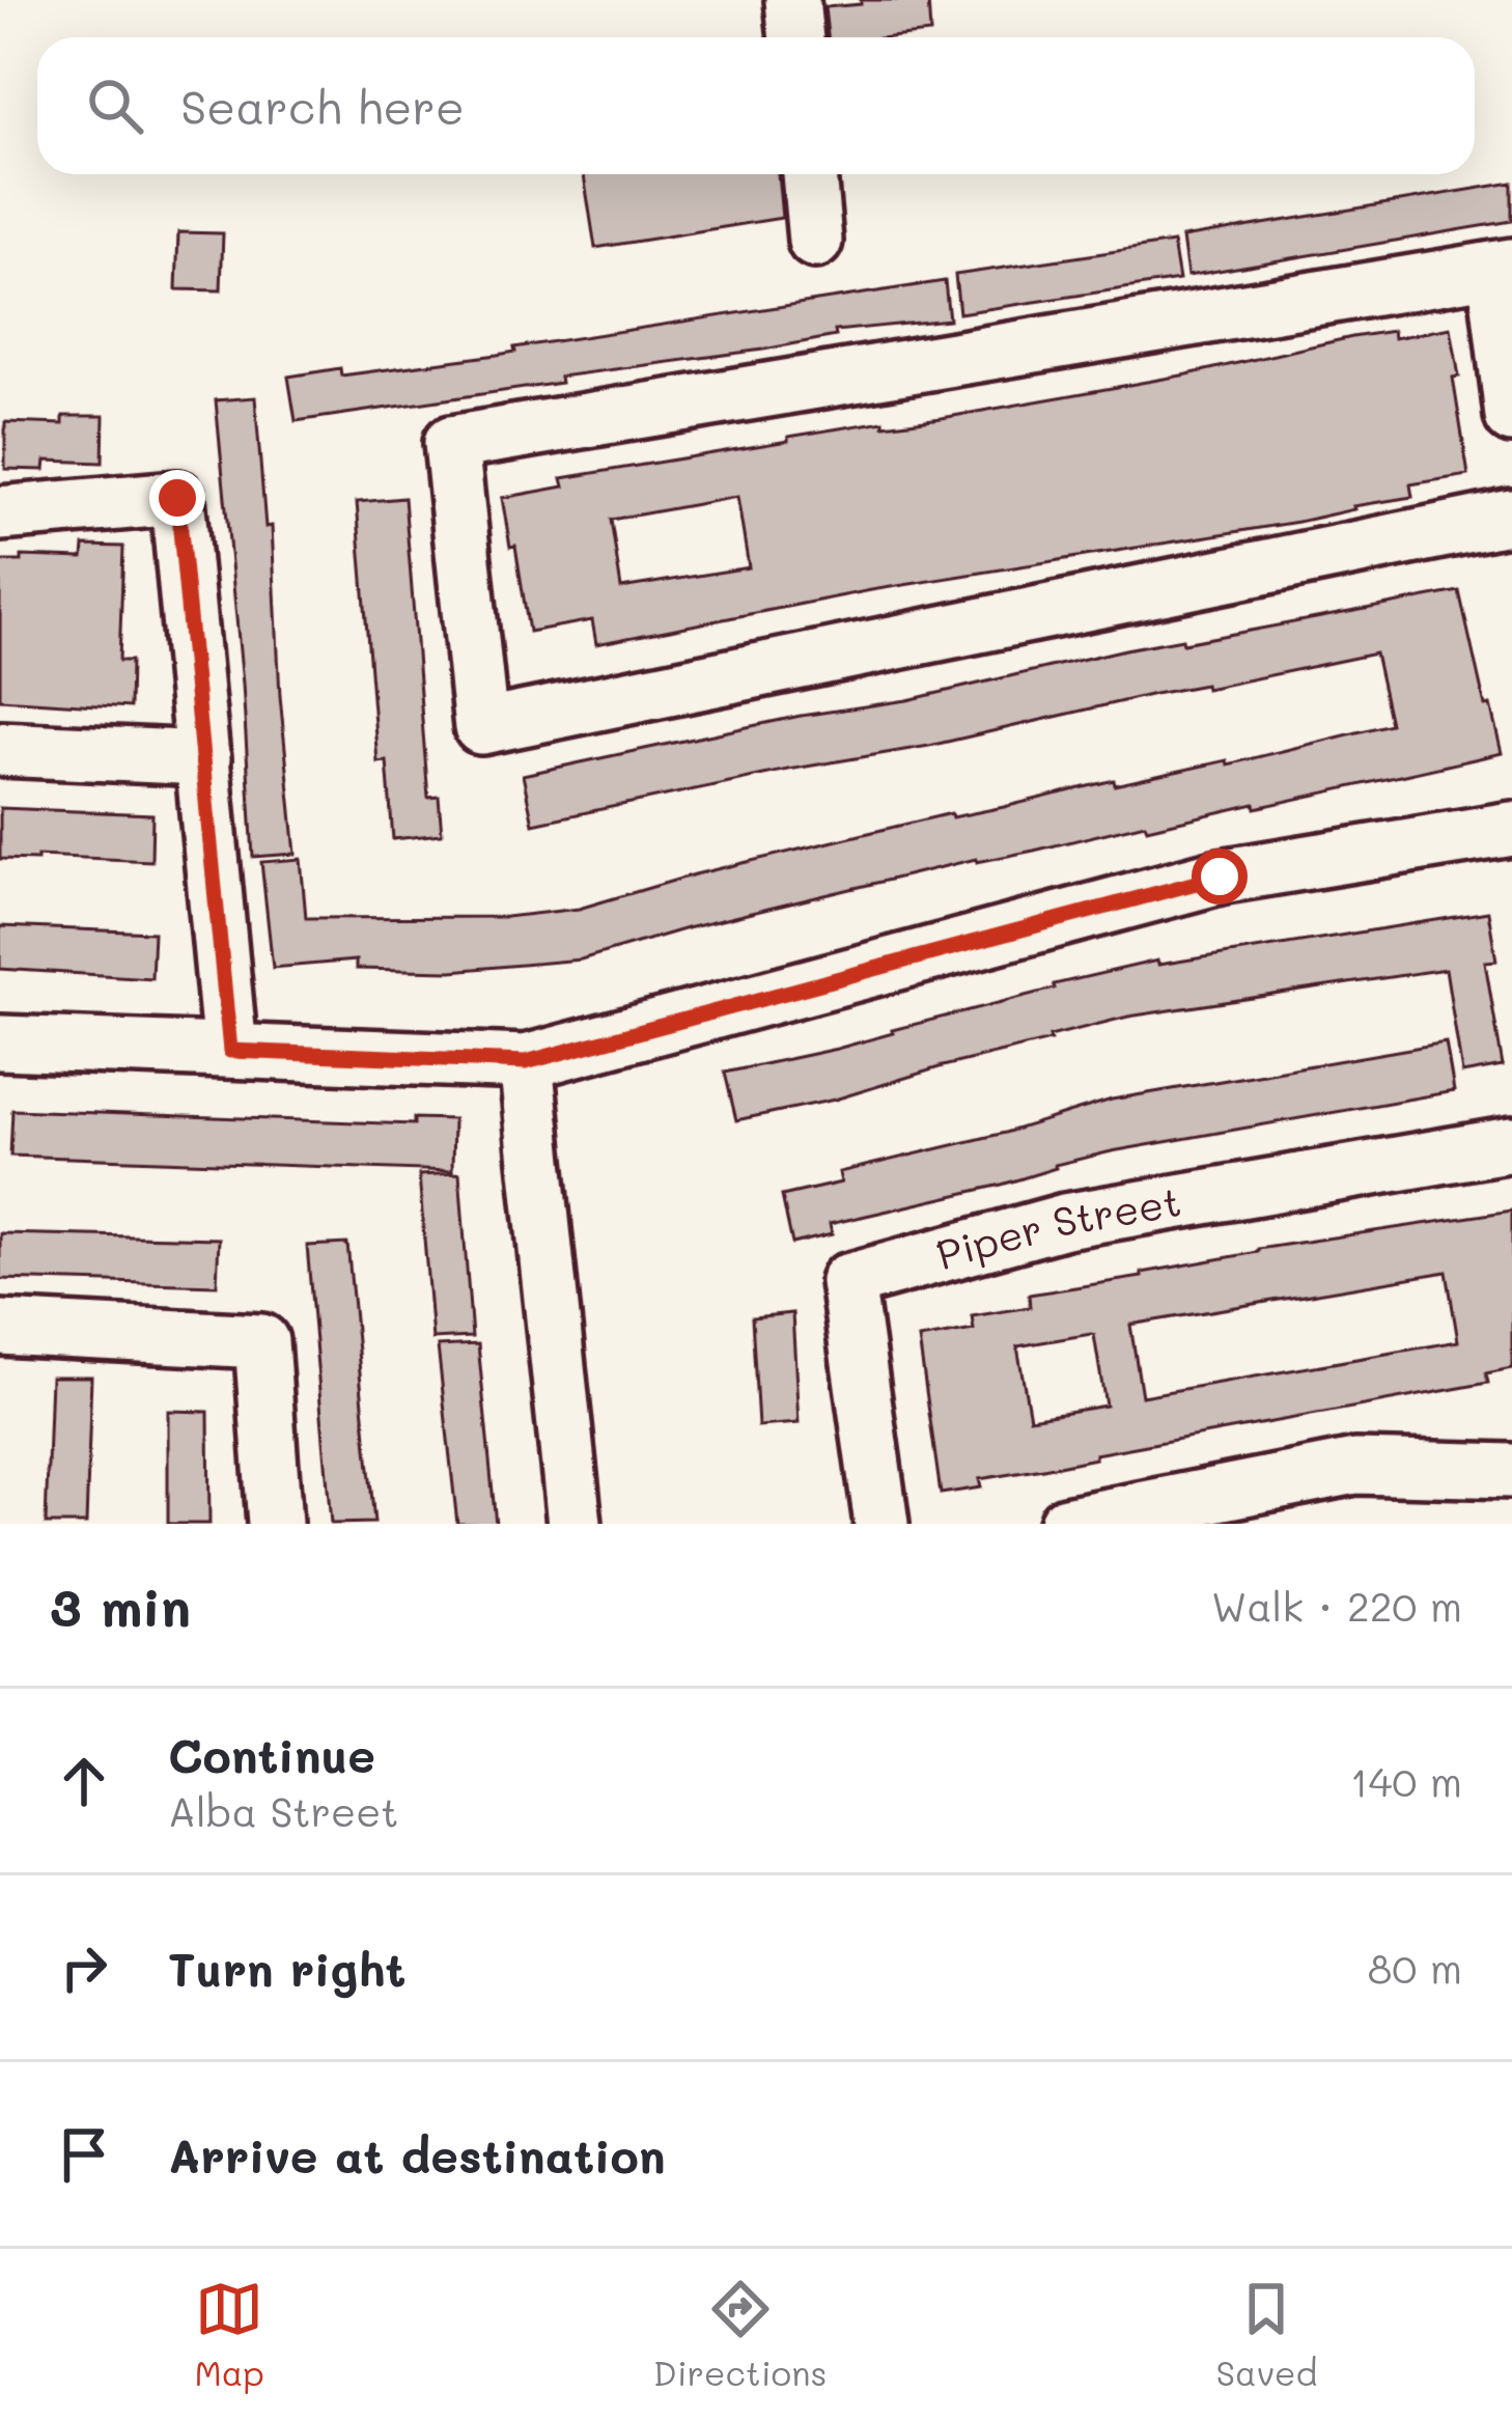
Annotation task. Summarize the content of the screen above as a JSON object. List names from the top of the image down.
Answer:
{
  "streets": {
    "street": ["Piper Street"]
  },
  "page": {
    "search": "Search here",
    "heading": ["3 min", "Walk · 220 m"],
    "list": [
      ["Continue", "Alba Street", "140 m"],
      ["Turn right", "80 m"],
      "Arrive at destination"
    ],
    "nav": ["Map", "Directions", "Saved"]
  }
}
